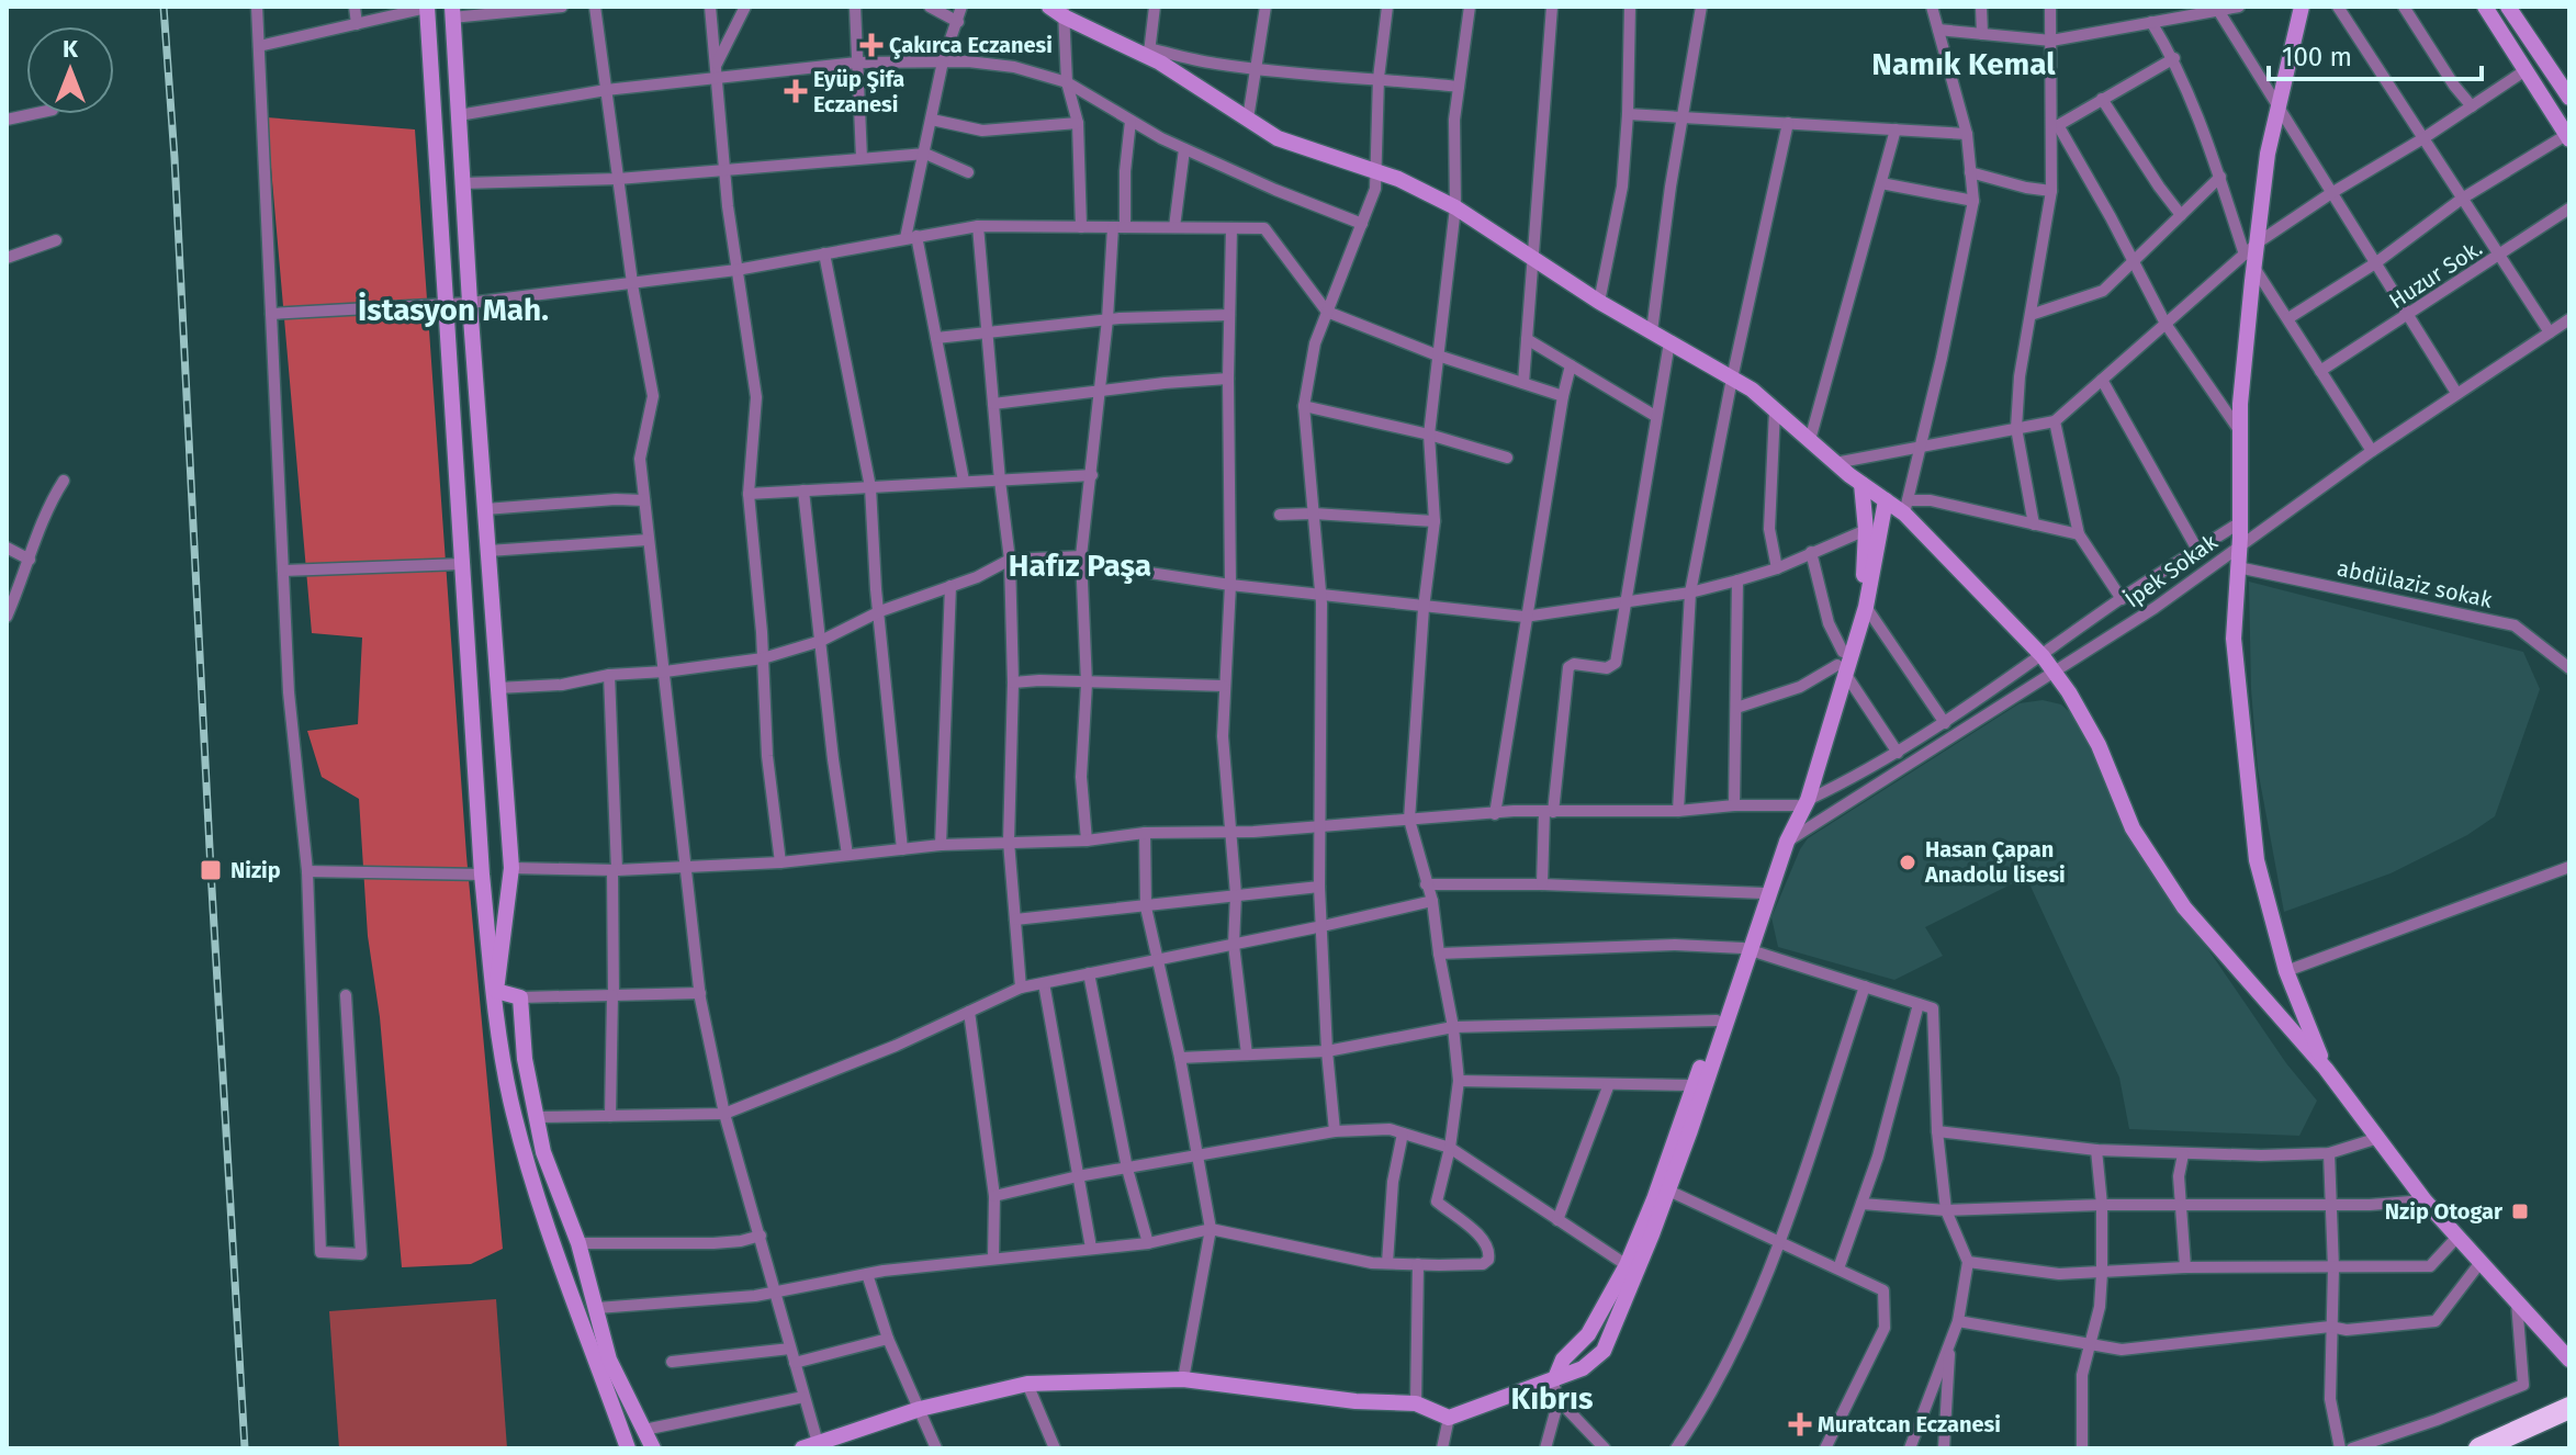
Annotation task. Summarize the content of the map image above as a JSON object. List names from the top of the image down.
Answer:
{
  "streets": {
    "street": ["Huzur Sok.", "İpek Sokak", "abdülaziz sokak"]
  },
  "districts": [
    "Namık Kemal",
    "İstasyon Mah.",
    "Hafız Paşa",
    "Kıbrıs"
  ],
  "places": {
    "health": ["Çakırca Eczanesi", "Eyüp Şifa Eczanesi", "Muratcan Eczanesi"],
    "other": ["Hasan Çapan Anadolu lisesi"],
    "transit": ["Nizip", "Nzip Otogar"]
  },
  "scale_bar": "100 m",
  "north": "top"
}
